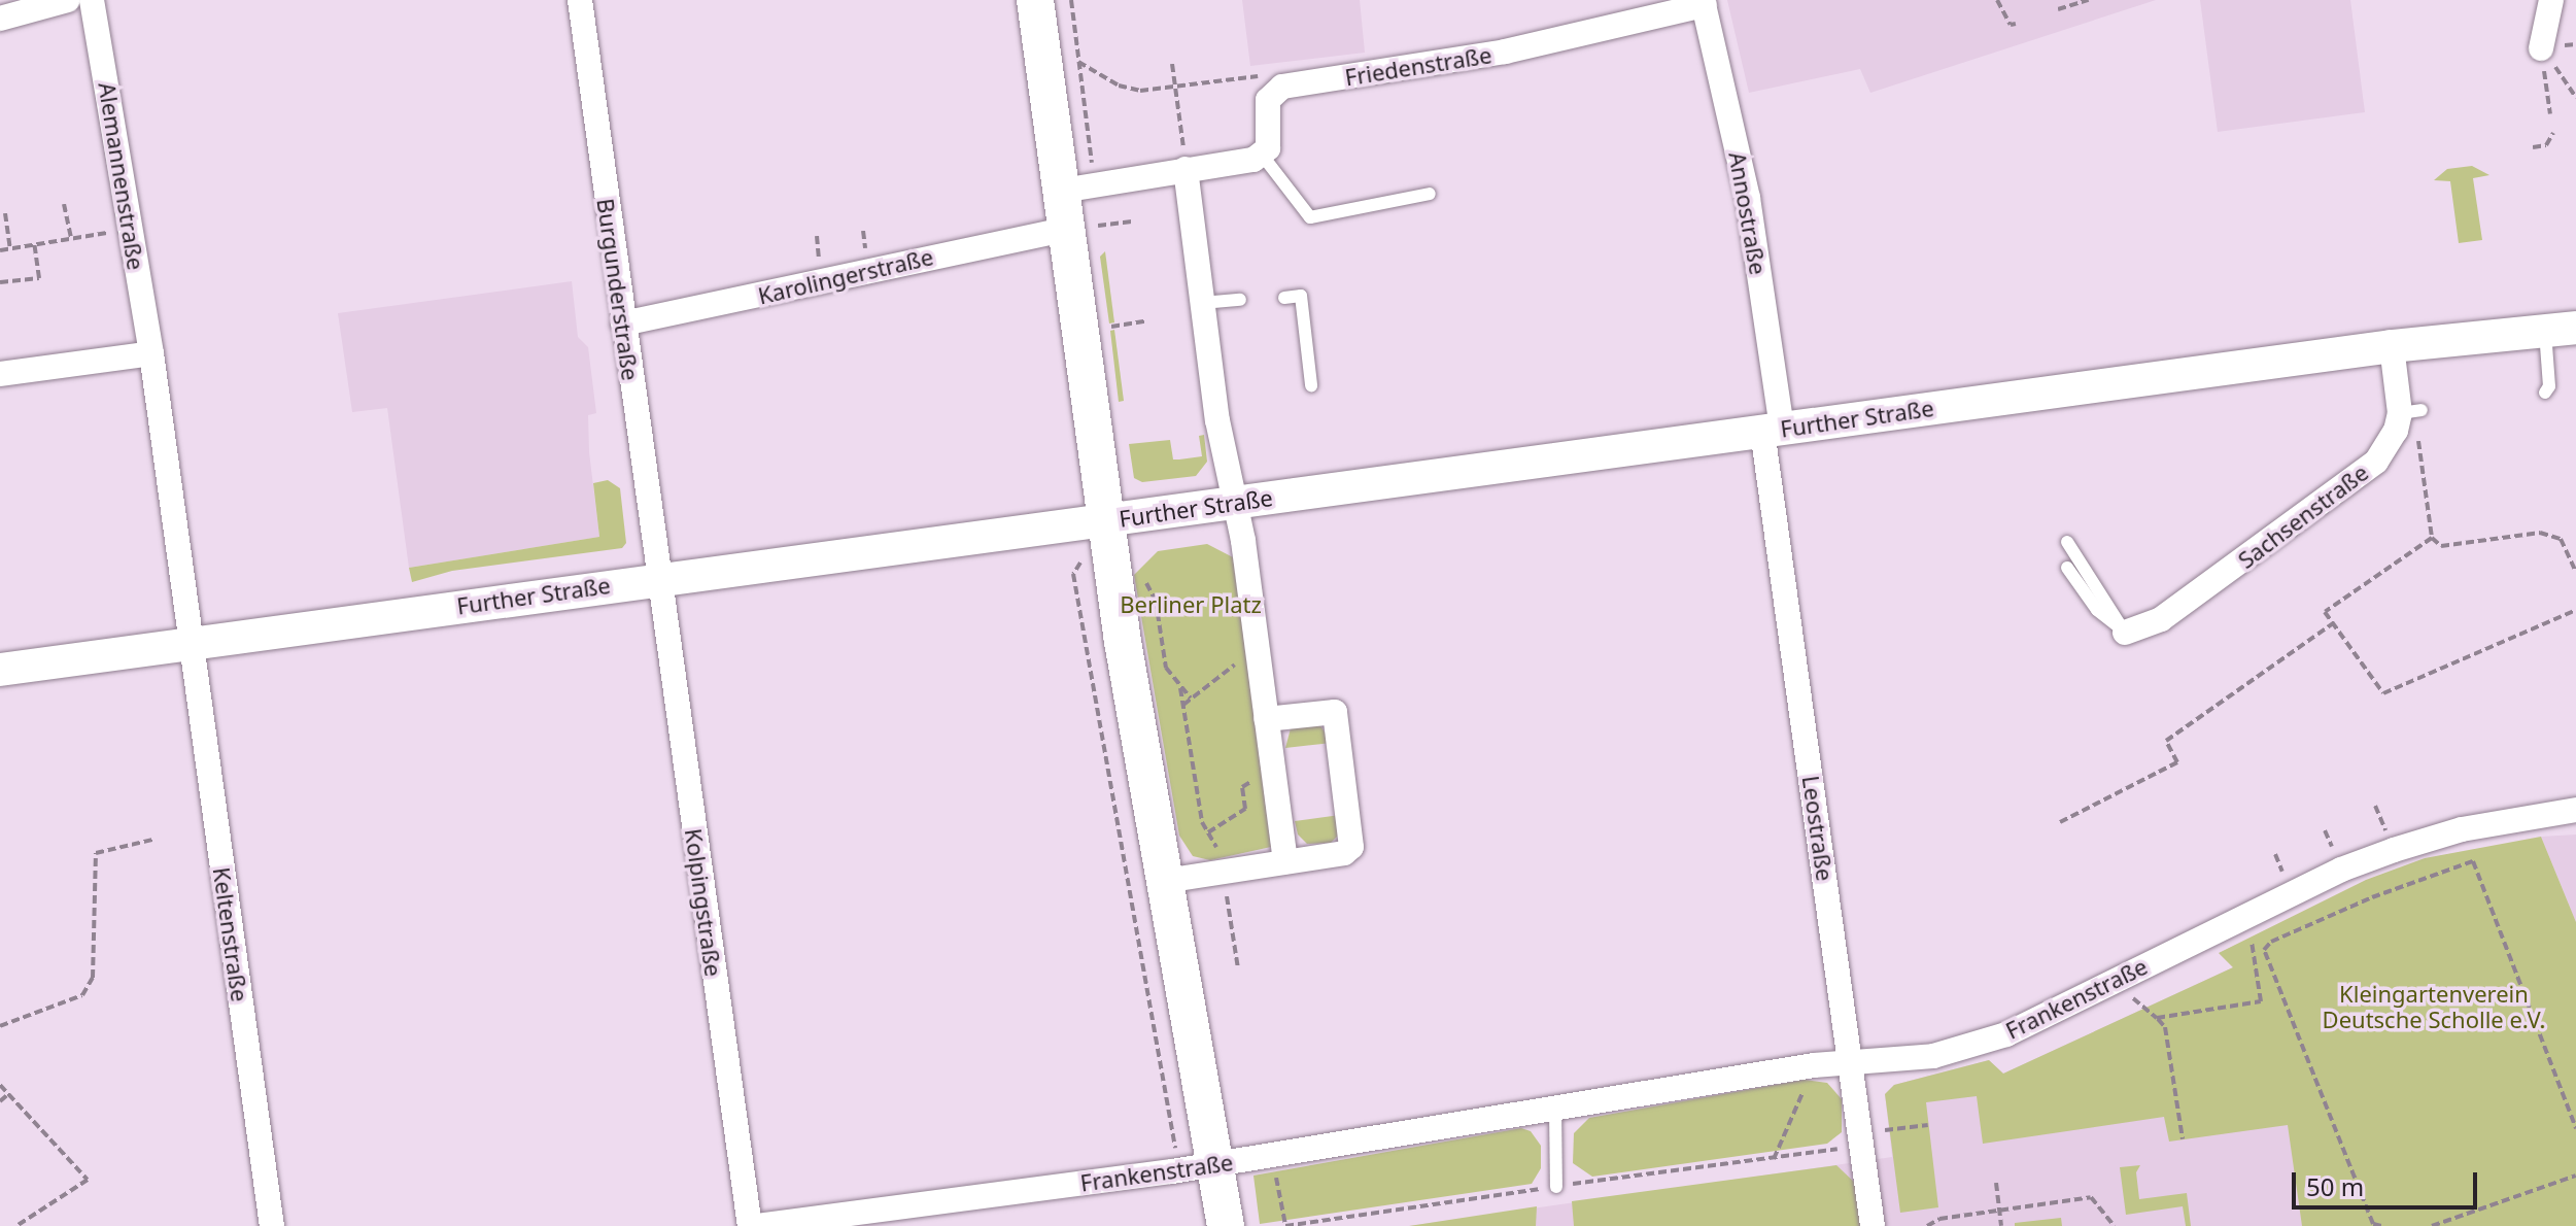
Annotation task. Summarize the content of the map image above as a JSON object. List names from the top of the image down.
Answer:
{
  "streets": {
    "main road": ["Further Straße"],
    "street": [
      "Friedenstraße",
      "Alemannenstraße",
      "Annostraße",
      "Karolingerstraße",
      "Burgunderstraße",
      "Sachsenstraße",
      "Leostraße",
      "Kolpingstraße",
      "Keltenstraße",
      "Frankenstraße"
    ]
  },
  "crossings": [
    ["Friedenstraße", "Annostraße"],
    ["Alemannenstraße", "Further Straße"],
    ["Alemannenstraße", "Keltenstraße"],
    ["Annostraße", "Further Straße"],
    ["Annostraße", "Leostraße"],
    ["Karolingerstraße", "Burgunderstraße"],
    ["Burgunderstraße", "Further Straße"],
    ["Burgunderstraße", "Kolpingstraße"],
    ["Further Straße", "Leostraße"],
    ["Further Straße", "Kolpingstraße"],
    ["Further Straße", "Keltenstraße"],
    ["Leostraße", "Frankenstraße"]
  ],
  "parks": ["Berliner Platz", "Kleingartenverein Deutsche Scholle e.V."],
  "scale_bar": "50 m"
}
